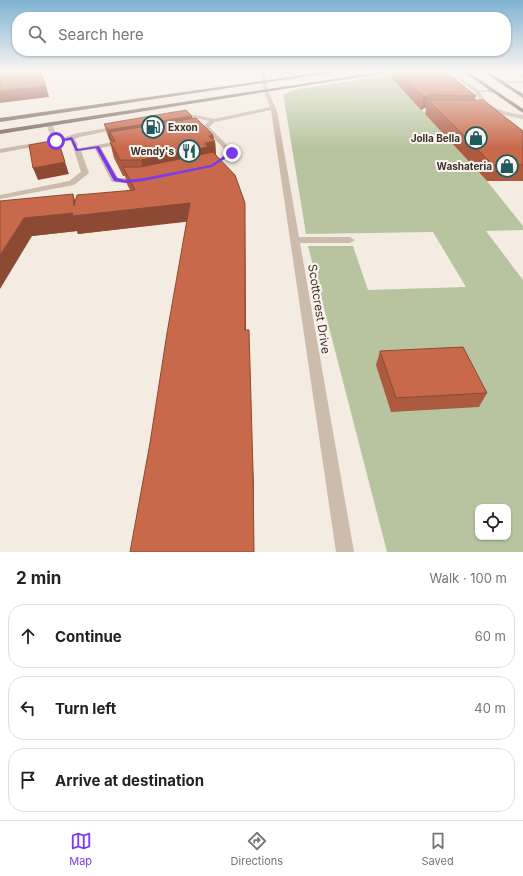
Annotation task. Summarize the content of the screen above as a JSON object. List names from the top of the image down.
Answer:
{
  "streets": {
    "street": ["Scottcrest Drive"]
  },
  "places": {
    "fuel station": ["Exxon"],
    "shop": ["Jolla Bella", "Washateria"],
    "restaurant": ["Wendy's"]
  },
  "page": {
    "search": "Search here",
    "heading": ["2 min", "Walk · 100 m"],
    "list": [
      ["Continue", "60 m"],
      ["Turn left", "40 m"],
      "Arrive at destination"
    ],
    "nav": ["Map", "Directions", "Saved"]
  }
}
